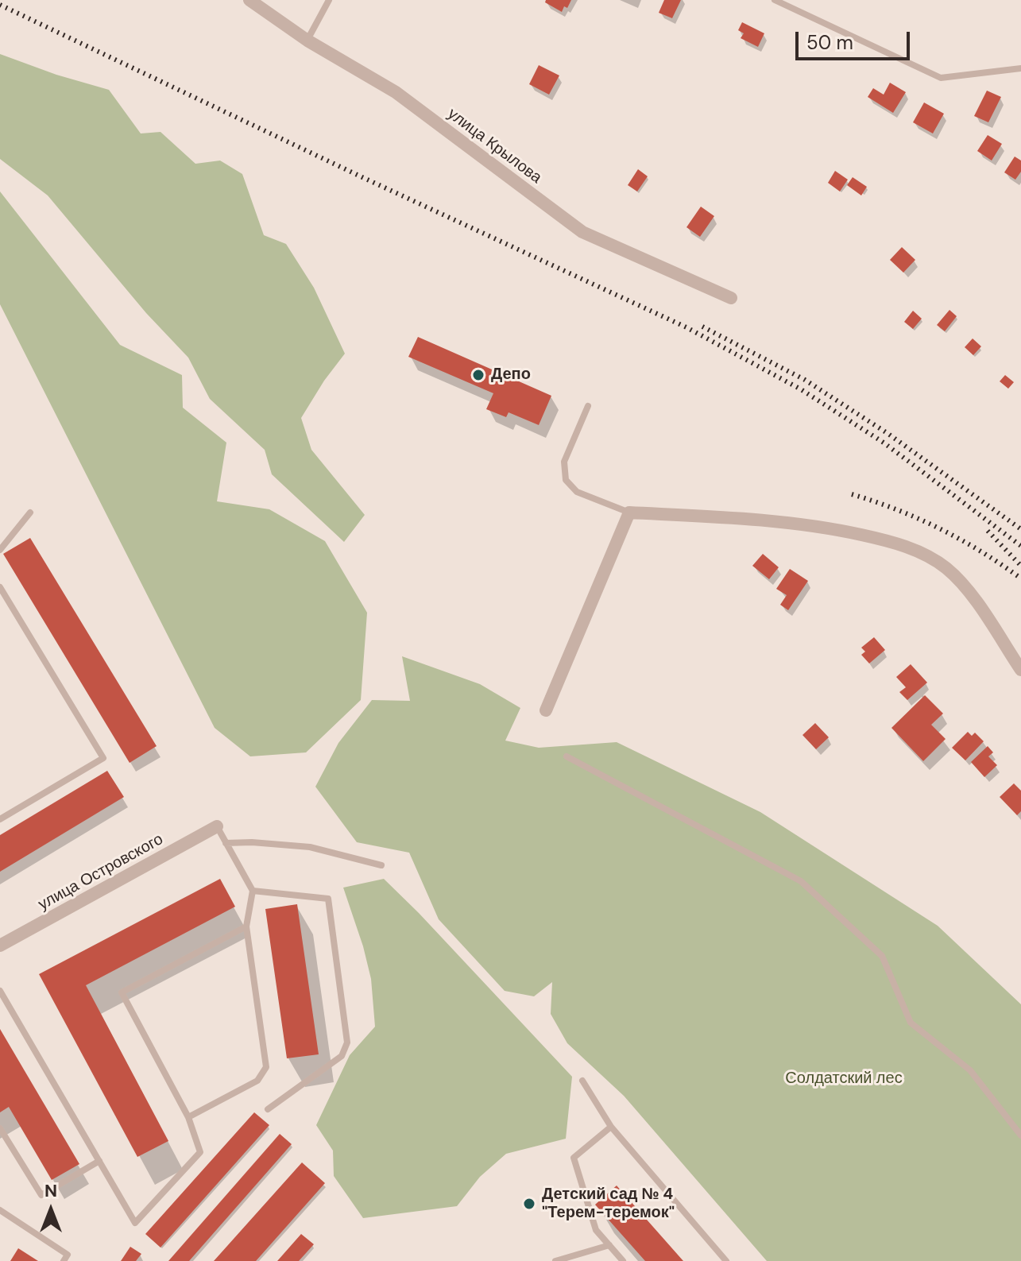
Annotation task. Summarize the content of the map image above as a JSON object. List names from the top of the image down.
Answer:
{
  "streets": {
    "street": ["улица Крылова", "улица Островского"]
  },
  "parks": ["Солдатский лес"],
  "places": ["Депо", "Детский сад № 4 \"Терем-теремок\""],
  "scale_bar": "50 m",
  "north": "top"
}
